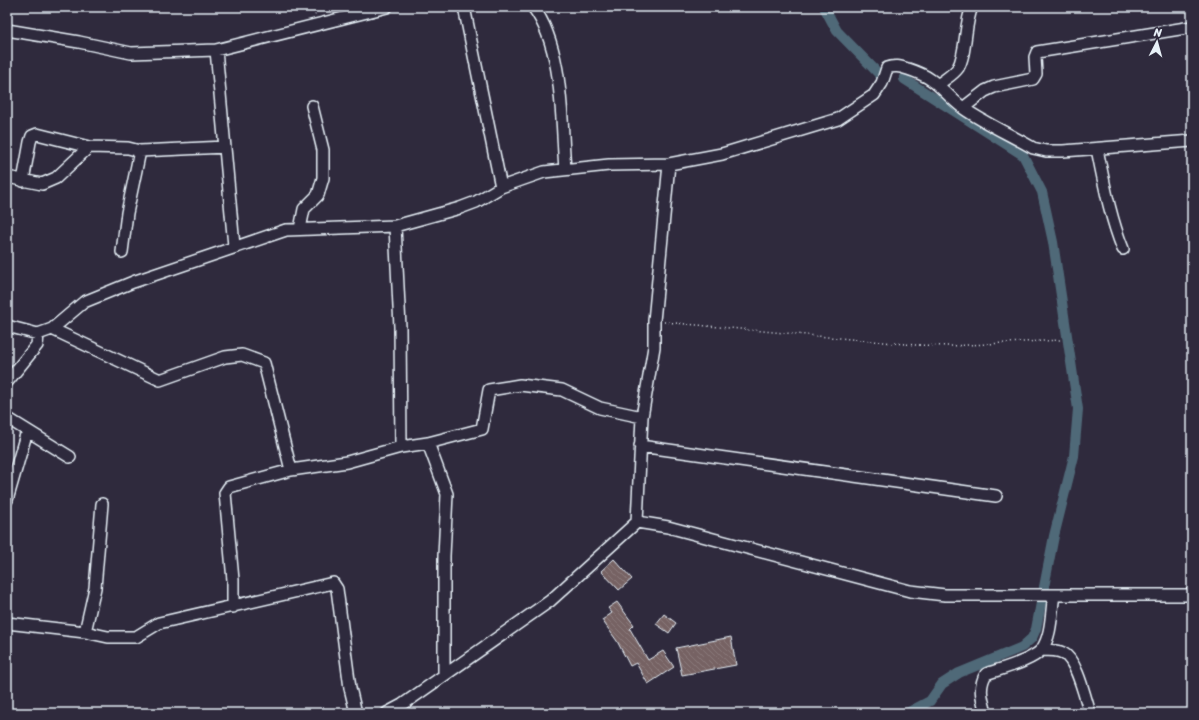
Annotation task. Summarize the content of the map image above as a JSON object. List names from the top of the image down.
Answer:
{
  "north": "top"
}
